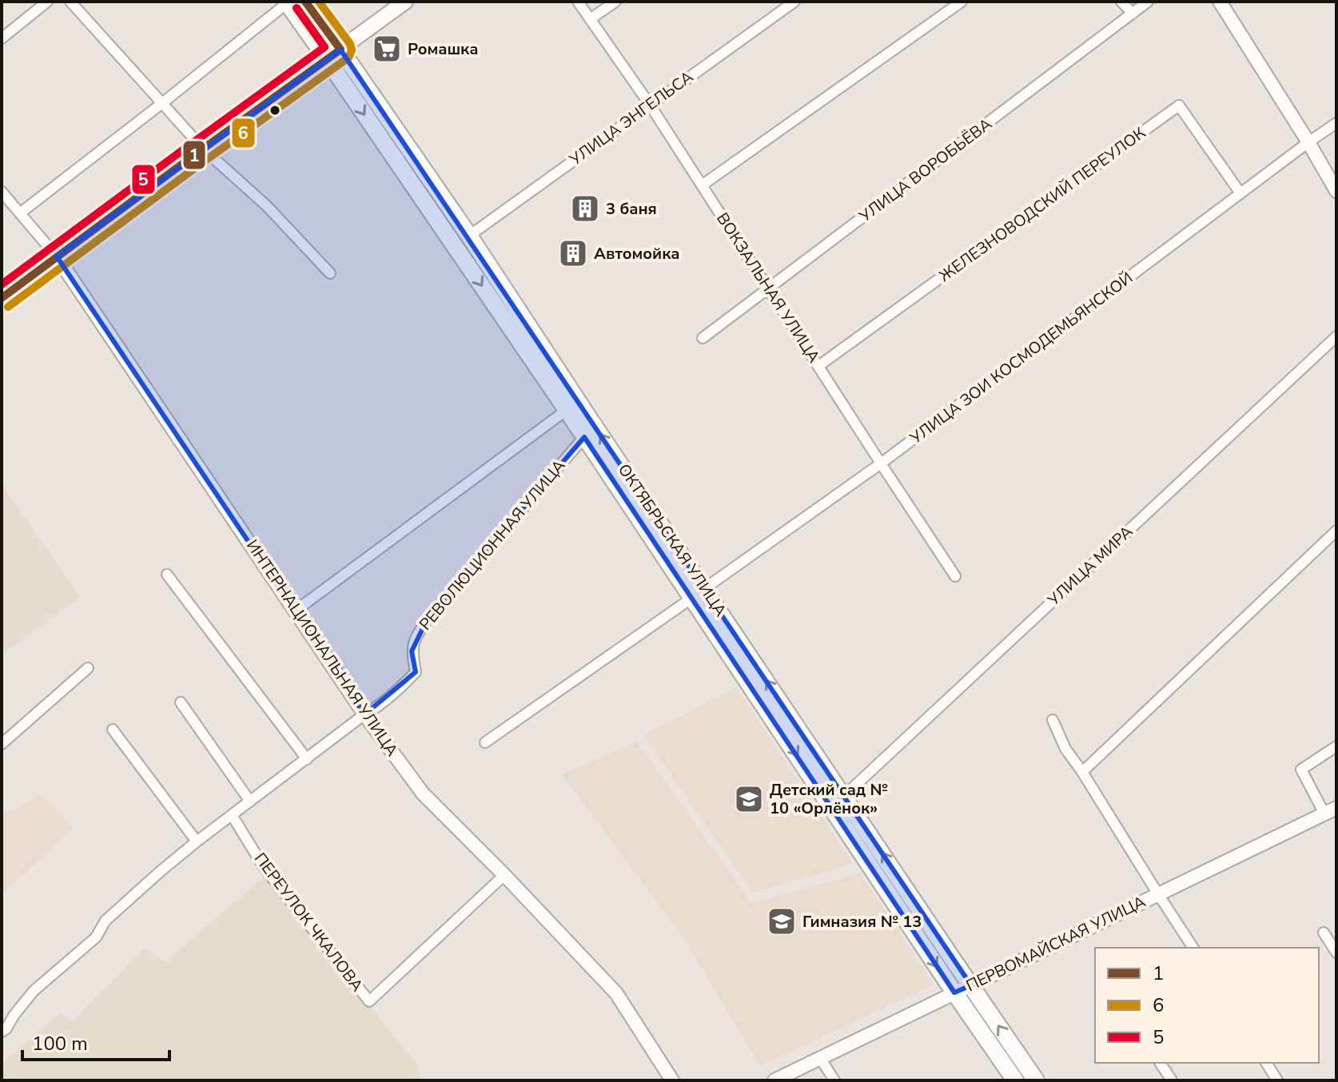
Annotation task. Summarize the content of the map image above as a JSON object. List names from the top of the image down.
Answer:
{
  "streets": {
    "main road": ["ОКТЯБРЬСКАЯ УЛИЦА"],
    "street": [
      "УЛИЦА ЭНГЕЛЬСА",
      "УЛИЦА ВОРОБЬЁВА",
      "ЖЕЛЕЗНОВОДСКИЙ ПЕРЕУЛОК",
      "ВОКЗАЛЬНАЯ УЛИЦА",
      "УЛИЦА ЗОИ КОСМОДЕМЬЯНСКОЙ",
      "РЕВОЛЮЦИОННАЯ УЛИЦА",
      "УЛИЦА МИРА",
      "ИНТЕРНАЦИОНАЛЬНАЯ УЛИЦА",
      "ПЕРЕУЛОК ЧКАЛОВА",
      "ПЕРВОМАЙСКАЯ УЛИЦА"
    ]
  },
  "crossings": [
    ["УЛИЦА ЭНГЕЛЬСА", "ВОКЗАЛЬНАЯ УЛИЦА"],
    ["УЛИЦА ЭНГЕЛЬСА", "ОКТЯБРЬСКАЯ УЛИЦА"],
    ["УЛИЦА ВОРОБЬЁВА", "ВОКЗАЛЬНАЯ УЛИЦА"],
    ["ЖЕЛЕЗНОВОДСКИЙ ПЕРЕУЛОК", "ВОКЗАЛЬНАЯ УЛИЦА"],
    ["ЖЕЛЕЗНОВОДСКИЙ ПЕРЕУЛОК", "УЛИЦА ЗОИ КОСМОДЕМЬЯНСКОЙ"],
    ["ВОКЗАЛЬНАЯ УЛИЦА", "УЛИЦА ЗОИ КОСМОДЕМЬЯНСКОЙ"],
    ["УЛИЦА ЗОИ КОСМОДЕМЬЯНСКОЙ", "ОКТЯБРЬСКАЯ УЛИЦА"],
    ["ОКТЯБРЬСКАЯ УЛИЦА", "РЕВОЛЮЦИОННАЯ УЛИЦА"],
    ["ОКТЯБРЬСКАЯ УЛИЦА", "УЛИЦА МИРА"],
    ["ОКТЯБРЬСКАЯ УЛИЦА", "ПЕРВОМАЙСКАЯ УЛИЦА"],
    ["РЕВОЛЮЦИОННАЯ УЛИЦА", "ИНТЕРНАЦИОНАЛЬНАЯ УЛИЦА"],
    ["РЕВОЛЮЦИОННАЯ УЛИЦА", "ПЕРЕУЛОК ЧКАЛОВА"],
    ["ИНТЕРНАЦИОНАЛЬНАЯ УЛИЦА", "ПЕРЕУЛОК ЧКАЛОВА"]
  ],
  "places": {
    "supermarket": ["Ромашка"],
    "building": ["3 баня", "Автомойка"],
    "school or university": ["Детский сад № 10 «Орлёнок»", "Гимназия № 13"]
  },
  "lines": ["transit line 1", "transit line 6", "transit line 5"],
  "legend": ["1", "6", "5"],
  "scale_bar": "100 m"
}
